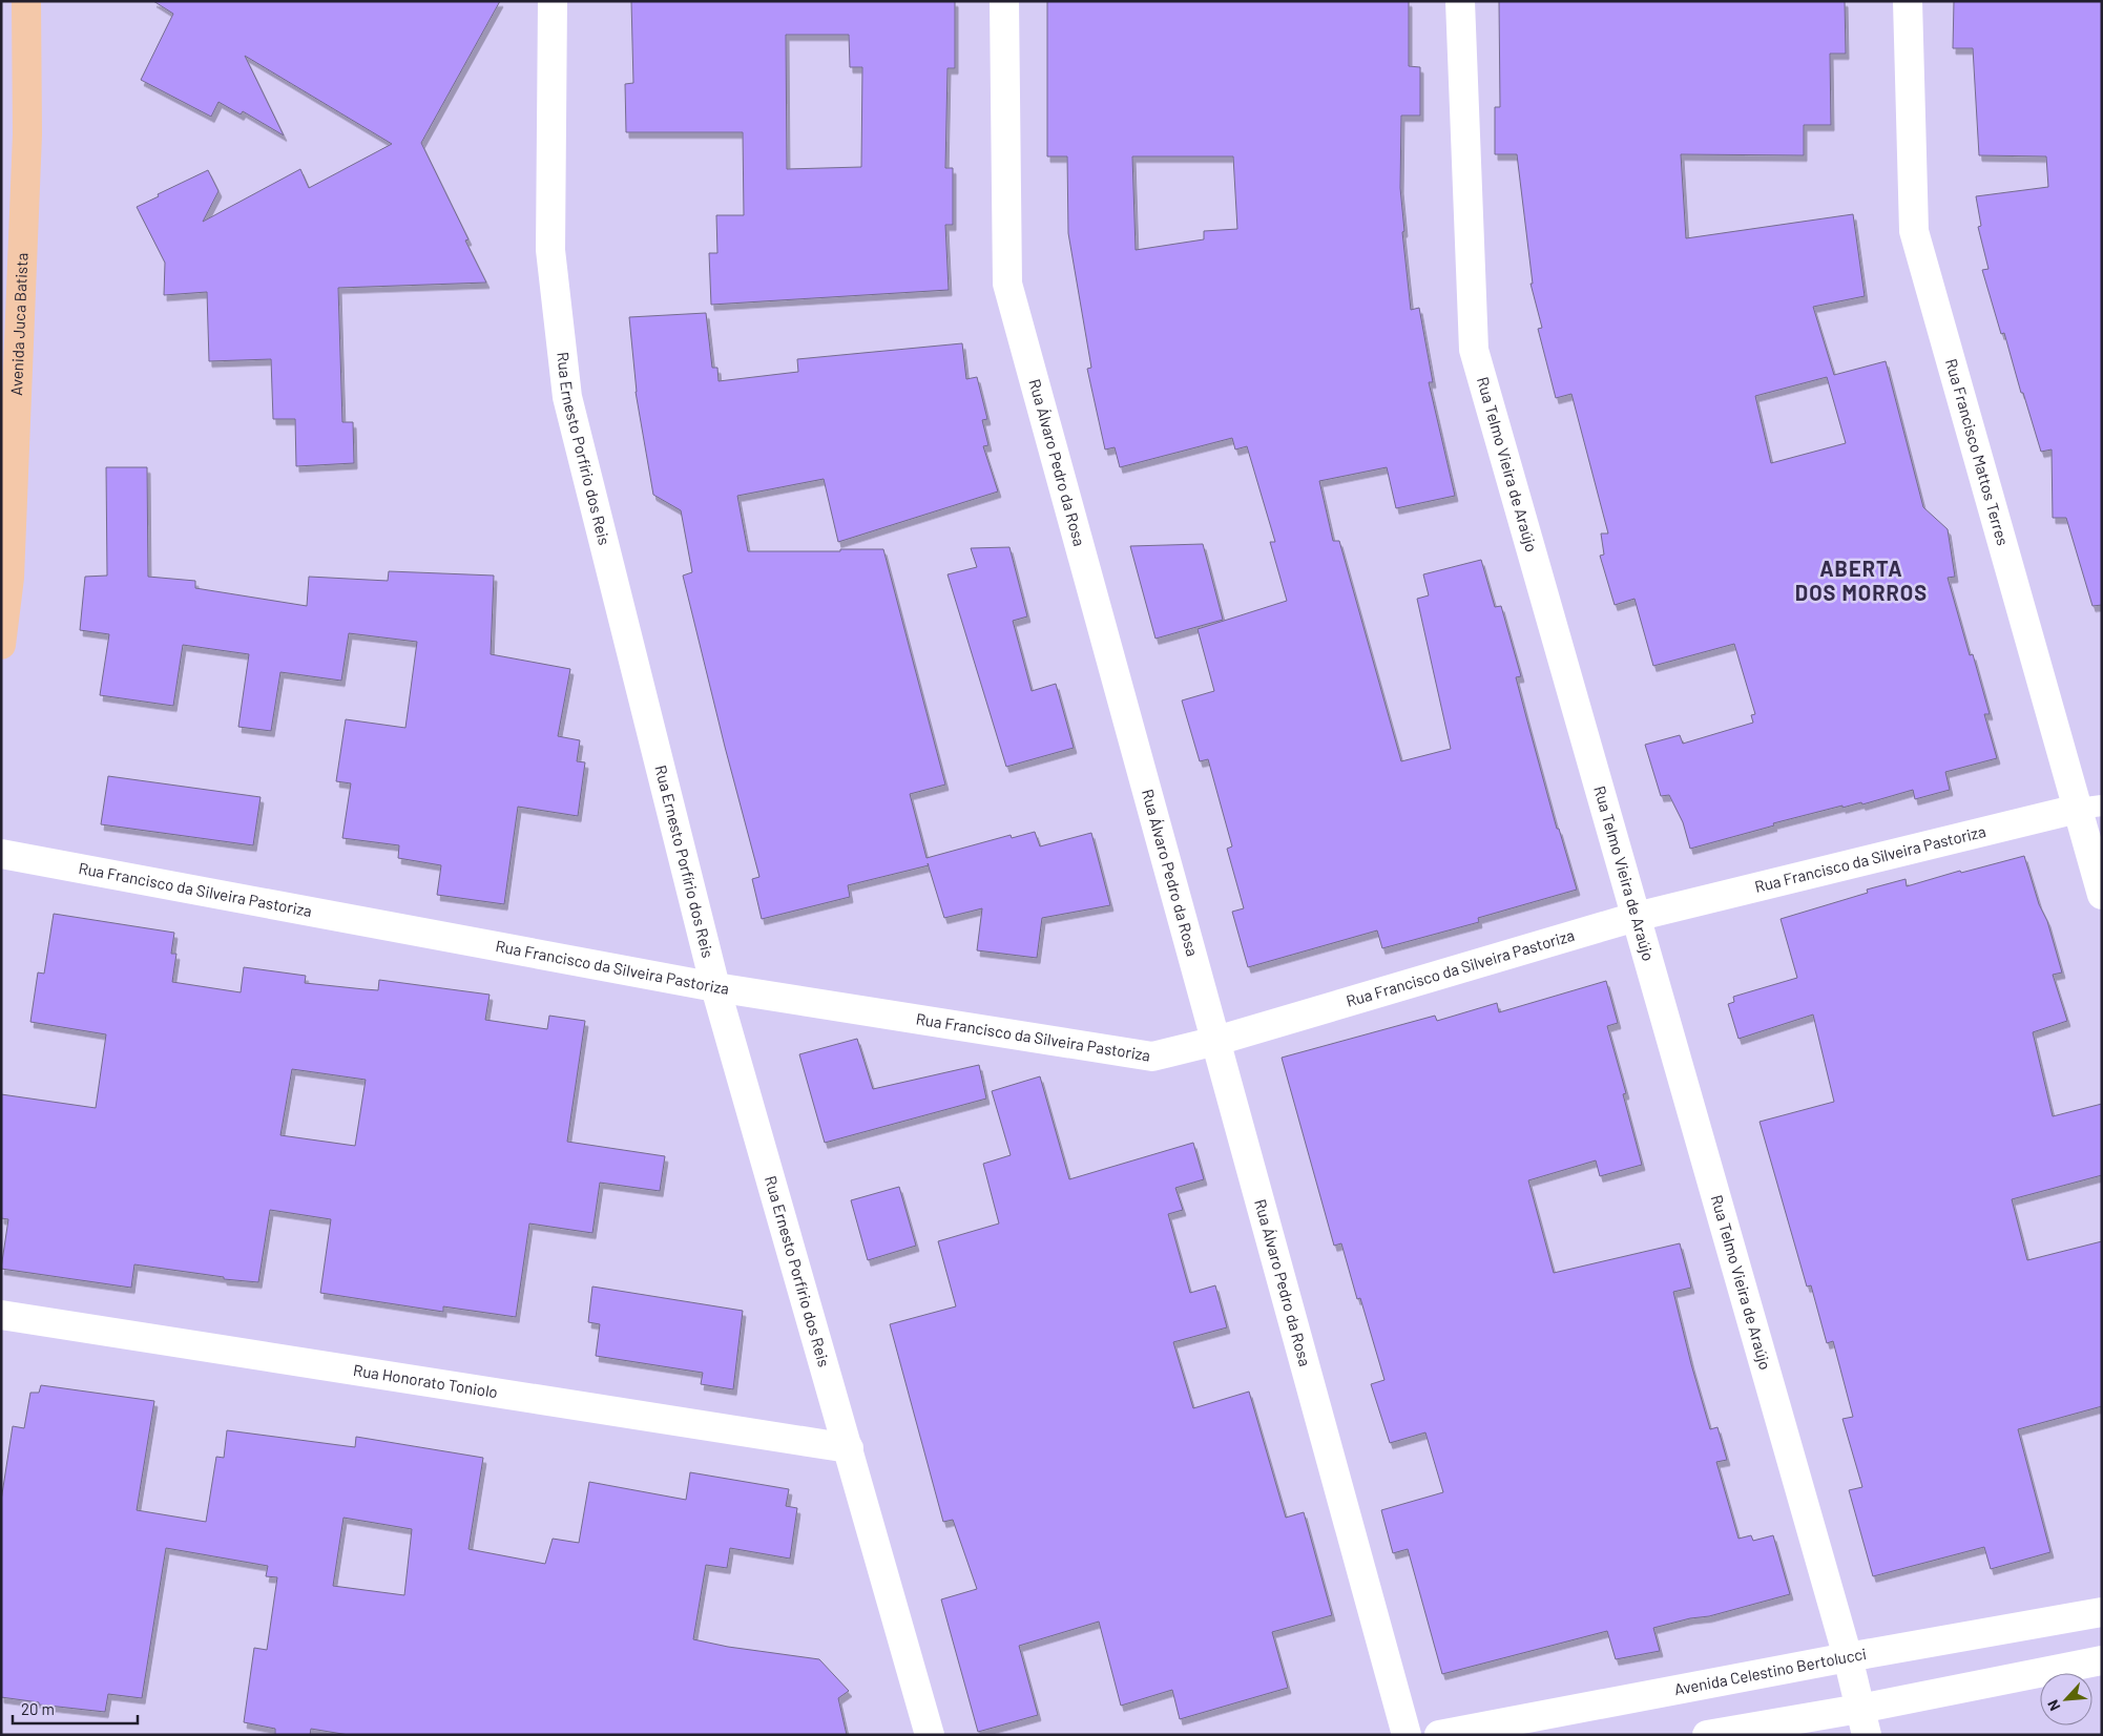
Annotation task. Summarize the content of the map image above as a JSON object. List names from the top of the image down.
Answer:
{
  "streets": {
    "main road": ["Avenida Juca Batista"],
    "street": [
      "Rua Ernesto Porfírio dos Reis",
      "Rua Francisco Mattos Terres",
      "Rua Álvaro Pedro da Rosa",
      "Rua Telmo Vieira de Araújo",
      "Rua Francisco da Silveira Pastoriza",
      "Rua Honorato Toniolo",
      "Avenida Celestino Bertolucci"
    ]
  },
  "crossings": [
    ["Rua Ernesto Porfírio dos Reis", "Rua Francisco da Silveira Pastoriza"],
    ["Rua Ernesto Porfírio dos Reis", "Rua Honorato Toniolo"],
    ["Rua Francisco Mattos Terres", "Rua Francisco da Silveira Pastoriza"],
    ["Rua Álvaro Pedro da Rosa", "Rua Francisco da Silveira Pastoriza"],
    ["Rua Telmo Vieira de Araújo", "Rua Francisco da Silveira Pastoriza"],
    ["Rua Telmo Vieira de Araújo", "Avenida Celestino Bertolucci"]
  ],
  "districts": ["ABERTA DOS MORROS"],
  "scale_bar": "20 m",
  "north": "bottom left"
}
